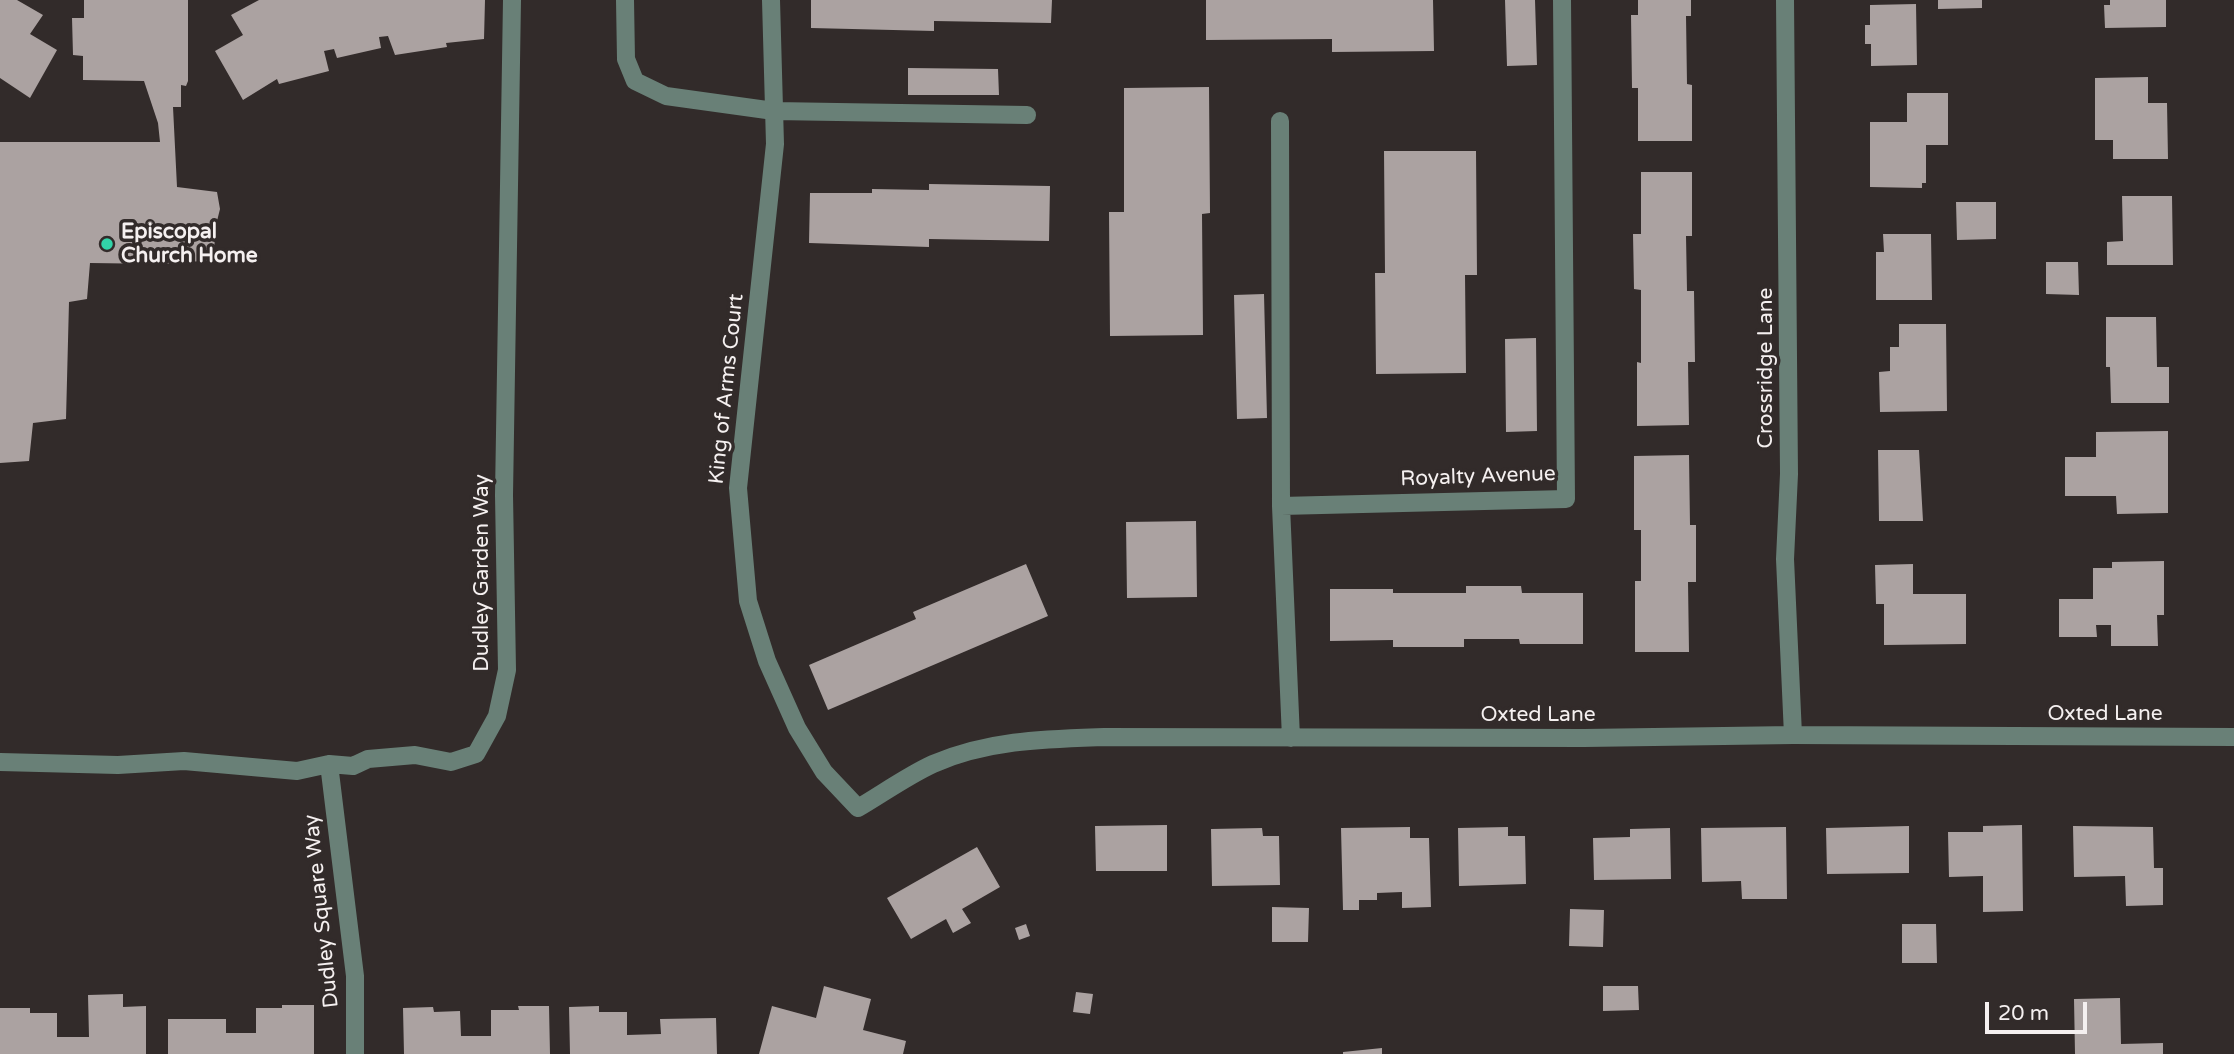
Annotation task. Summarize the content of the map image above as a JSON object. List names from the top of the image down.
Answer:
{
  "streets": {
    "street": [
      "Crossridge Lane",
      "King of Arms Court",
      "Royalty Avenue",
      "Dudley Garden Way",
      "Oxted Lane",
      "Dudley Square Way"
    ]
  },
  "crossings": [
    ["Crossridge Lane", "Oxted Lane"],
    ["King of Arms Court", "Oxted Lane"],
    ["Dudley Garden Way", "Dudley Square Way"]
  ],
  "places": ["Episcopal Church Home"],
  "scale_bar": "20 m"
}
